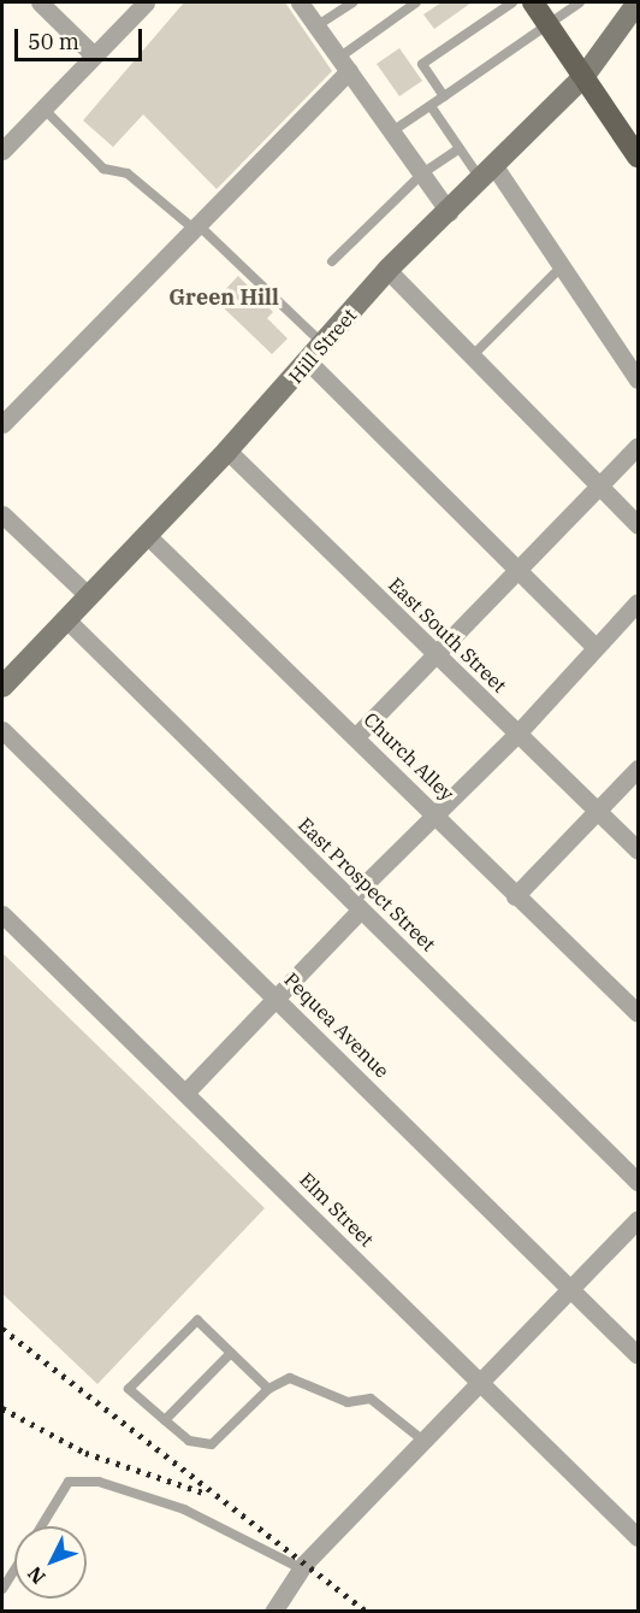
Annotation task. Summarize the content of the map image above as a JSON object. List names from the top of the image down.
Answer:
{
  "streets": {
    "main road": ["Hill Street"],
    "street": [
      "East South Street",
      "Church Alley",
      "East Prospect Street",
      "Pequea Avenue",
      "Elm Street"
    ]
  },
  "crossings": [
    ["Hill Street", "East South Street"],
    ["Hill Street", "Church Alley"],
    ["Hill Street", "East Prospect Street"]
  ],
  "districts": ["Green Hill"],
  "scale_bar": "50 m",
  "north": "bottom left"
}
